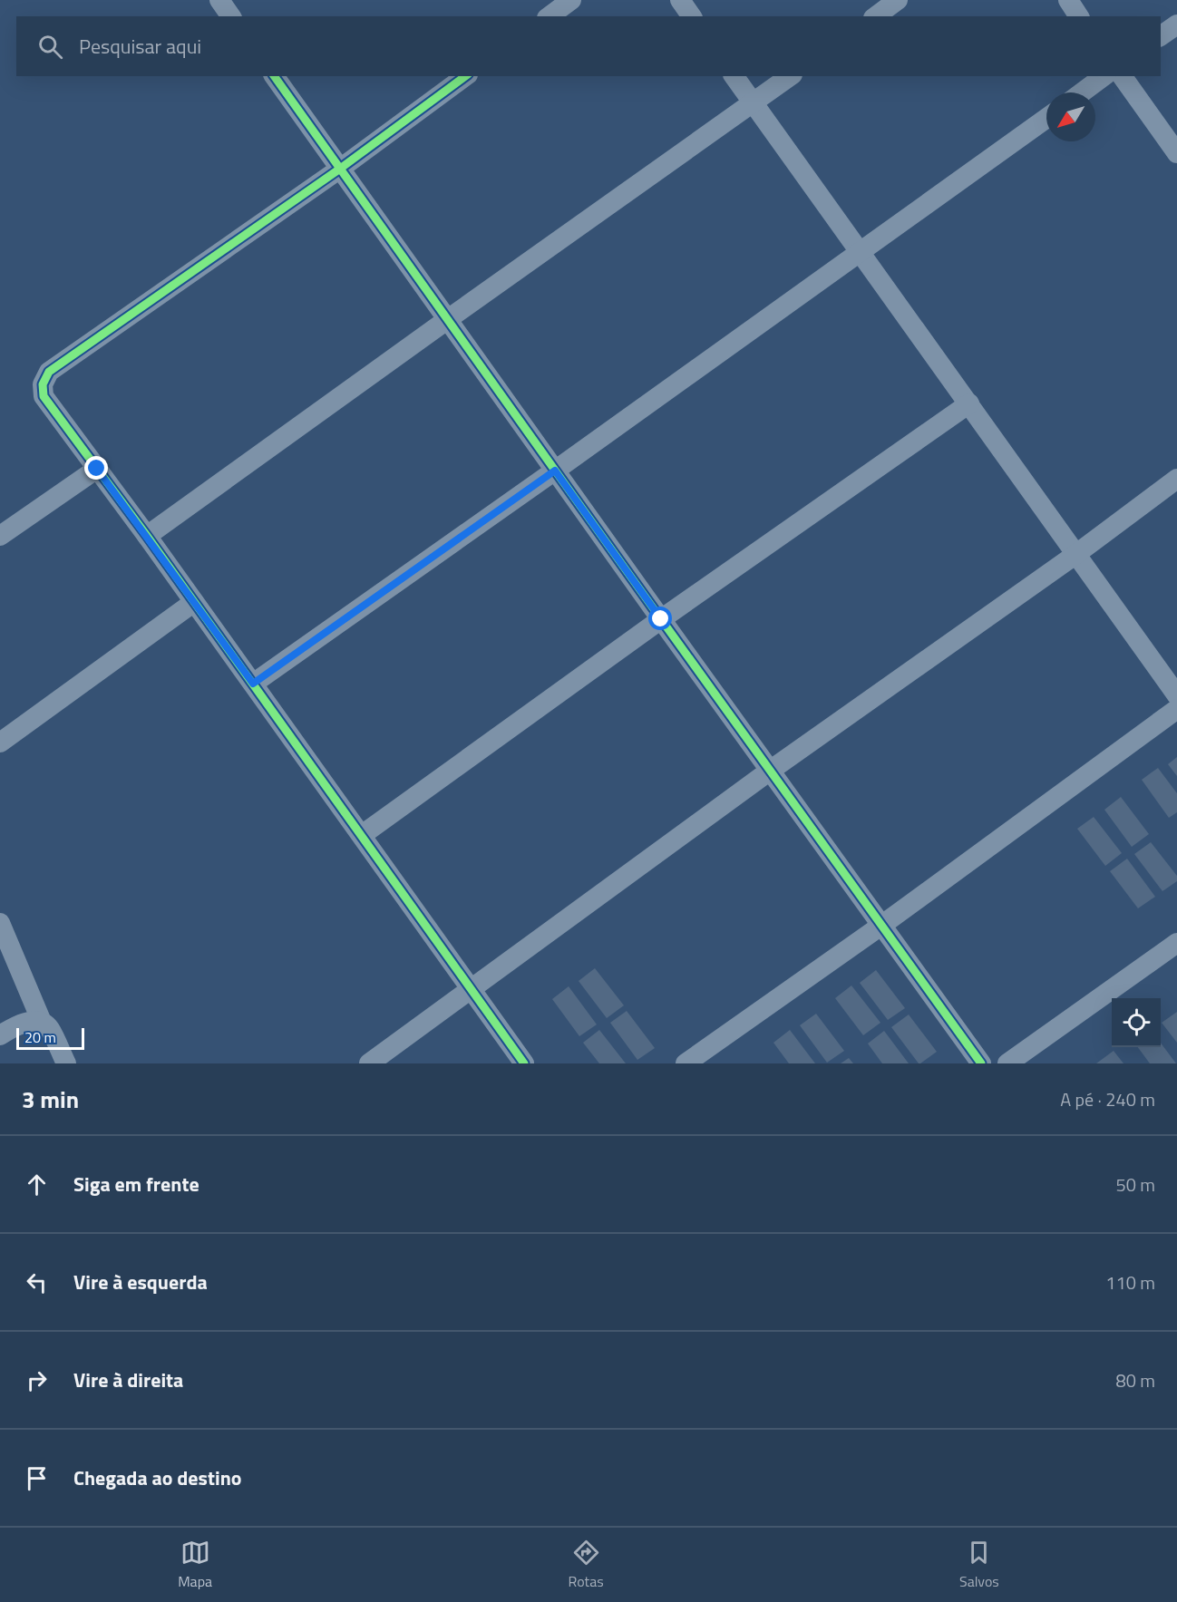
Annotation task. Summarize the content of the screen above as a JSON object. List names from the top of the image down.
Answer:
{
  "scale_bar": "20 m",
  "north": "bottom left",
  "page": {
    "search": "Pesquisar aqui",
    "scale": "20 m",
    "heading": ["3 min", "A pé · 240 m"],
    "list": [
      ["Siga em frente", "50 m"],
      ["Vire à esquerda", "110 m"],
      ["Vire à direita", "80 m"],
      "Chegada ao destino"
    ],
    "nav": ["Mapa", "Rotas", "Salvos"]
  }
}
